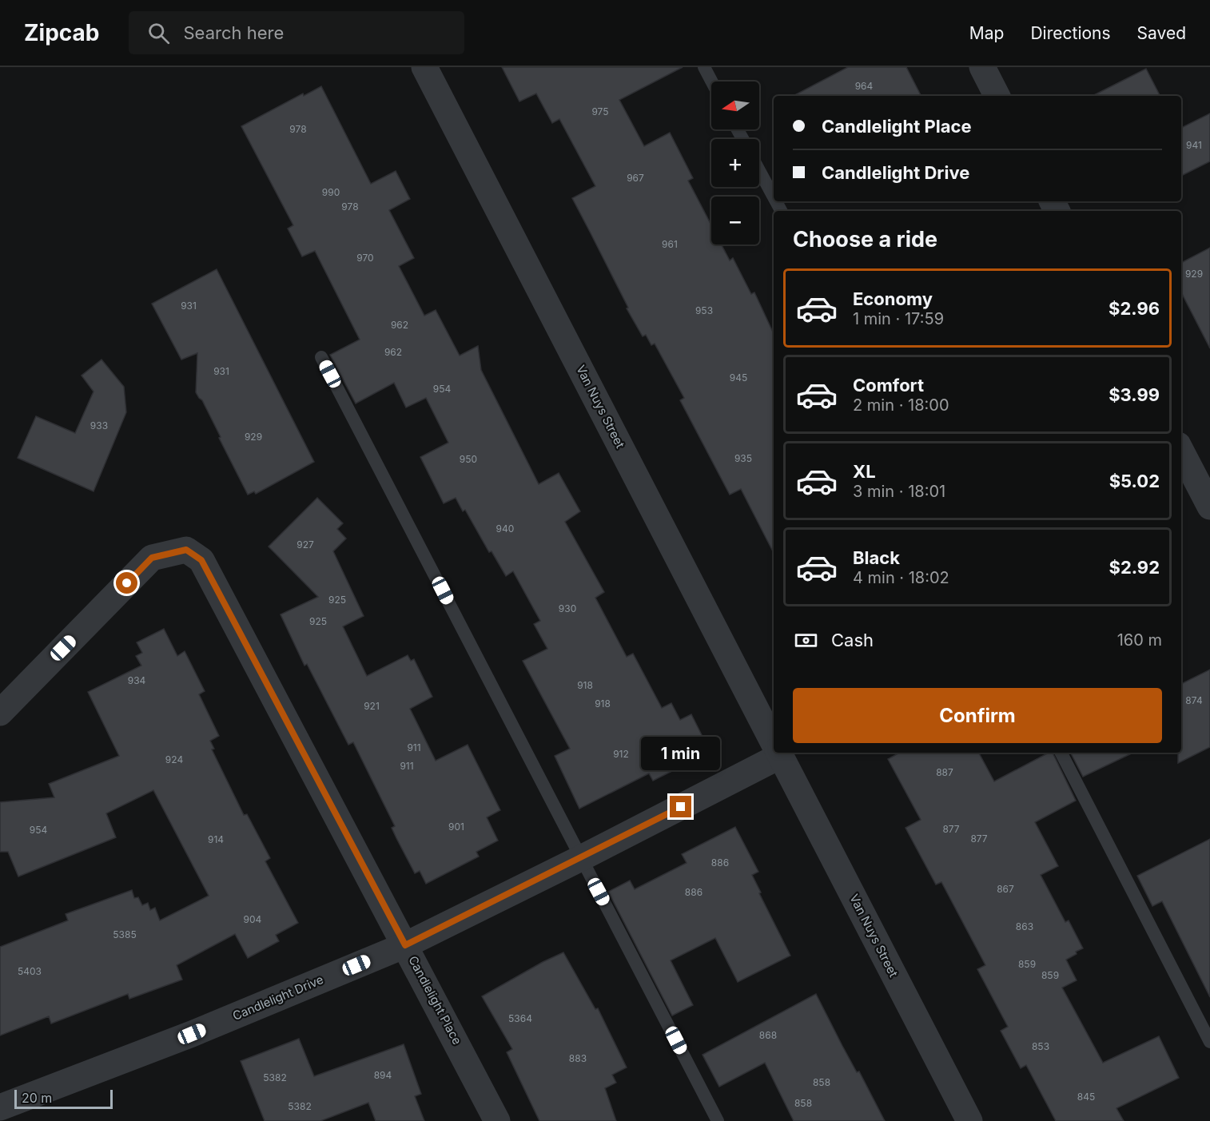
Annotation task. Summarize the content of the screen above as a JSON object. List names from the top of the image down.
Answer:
{
  "streets": {
    "street": ["Van Nuys Street", "Candlelight Drive", "Candlelight Place"]
  },
  "crossings": [
    ["Candlelight Drive", "Candlelight Place"]
  ],
  "house_numbers": [
    "964",
    "975",
    "978",
    "941",
    "967",
    "990",
    "978",
    "961",
    "970",
    "929",
    "931",
    "953",
    "962",
    "962",
    "931",
    "945",
    "954",
    "933",
    "929",
    "935",
    "950",
    "940",
    "927",
    "925",
    "930",
    "925",
    "934",
    "918",
    "874",
    "918",
    "921",
    "911",
    "912",
    "924",
    "911",
    "887",
    "901",
    "877",
    "954",
    "877",
    "914",
    "886",
    "867",
    "886",
    "904",
    "863",
    "5385",
    "859",
    "5403",
    "859",
    "5364",
    "868",
    "853",
    "883",
    "894",
    "5382",
    "858",
    "845",
    "858",
    "5382"
  ],
  "scale_bar": "20 m",
  "north": "left",
  "page": {
    "header": "Zipcab",
    "search": "Search here",
    "nav": ["Map", "Directions", "Saved"],
    "map_buttons": ["+", "−"],
    "banner": ["Candlelight Place", "Candlelight Drive"],
    "heading": "Choose a ride",
    "list": [
      {
        "name": "Economy",
        "note": "1 min · 17:59",
        "value": "$2.96"
      },
      {
        "name": "Comfort",
        "note": "2 min · 18:00",
        "value": "$3.99"
      },
      {
        "name": "XL",
        "note": "3 min · 18:01",
        "value": "$5.02"
      },
      {
        "name": "Black",
        "note": "4 min · 18:02",
        "value": "$2.92"
      }
    ],
    "pay": ["Cash", "160 m"],
    "buttons": "Confirm",
    "bubble": "1 min",
    "scale": "20 m"
  }
}
